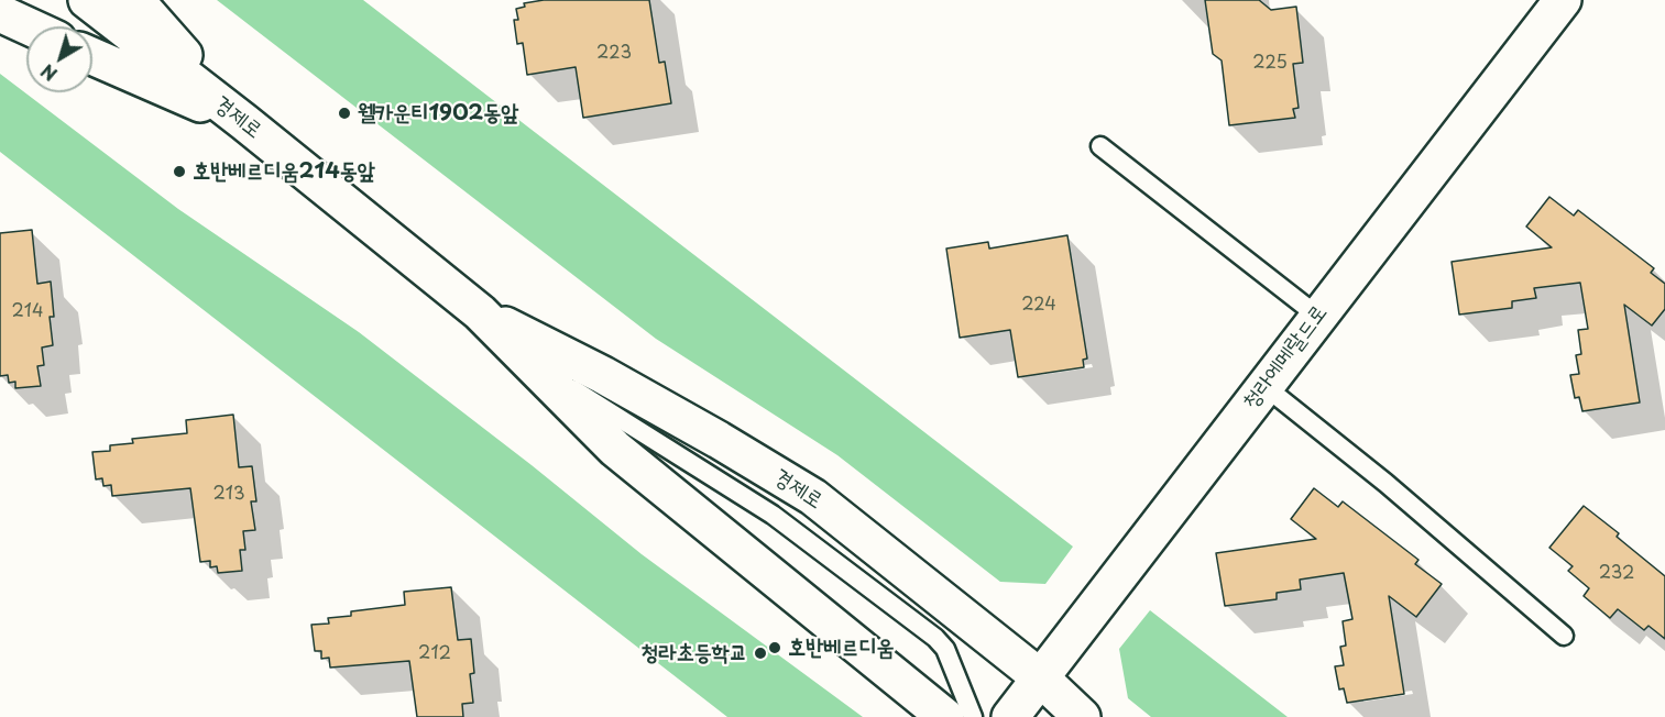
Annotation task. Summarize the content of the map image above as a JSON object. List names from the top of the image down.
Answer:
{
  "streets": {
    "main road": ["경제로", "청라에메랄드로"]
  },
  "crossings": [
    ["경제로", "청라에메랄드로"]
  ],
  "places": [
    "웰카운티1902동앞",
    "호반베르디움214동앞",
    "호반베르디움",
    "청라초등학교"
  ],
  "house_numbers": [
    "223",
    "225",
    "224",
    "214",
    "213",
    "232",
    "212"
  ],
  "north": "bottom left"
}
